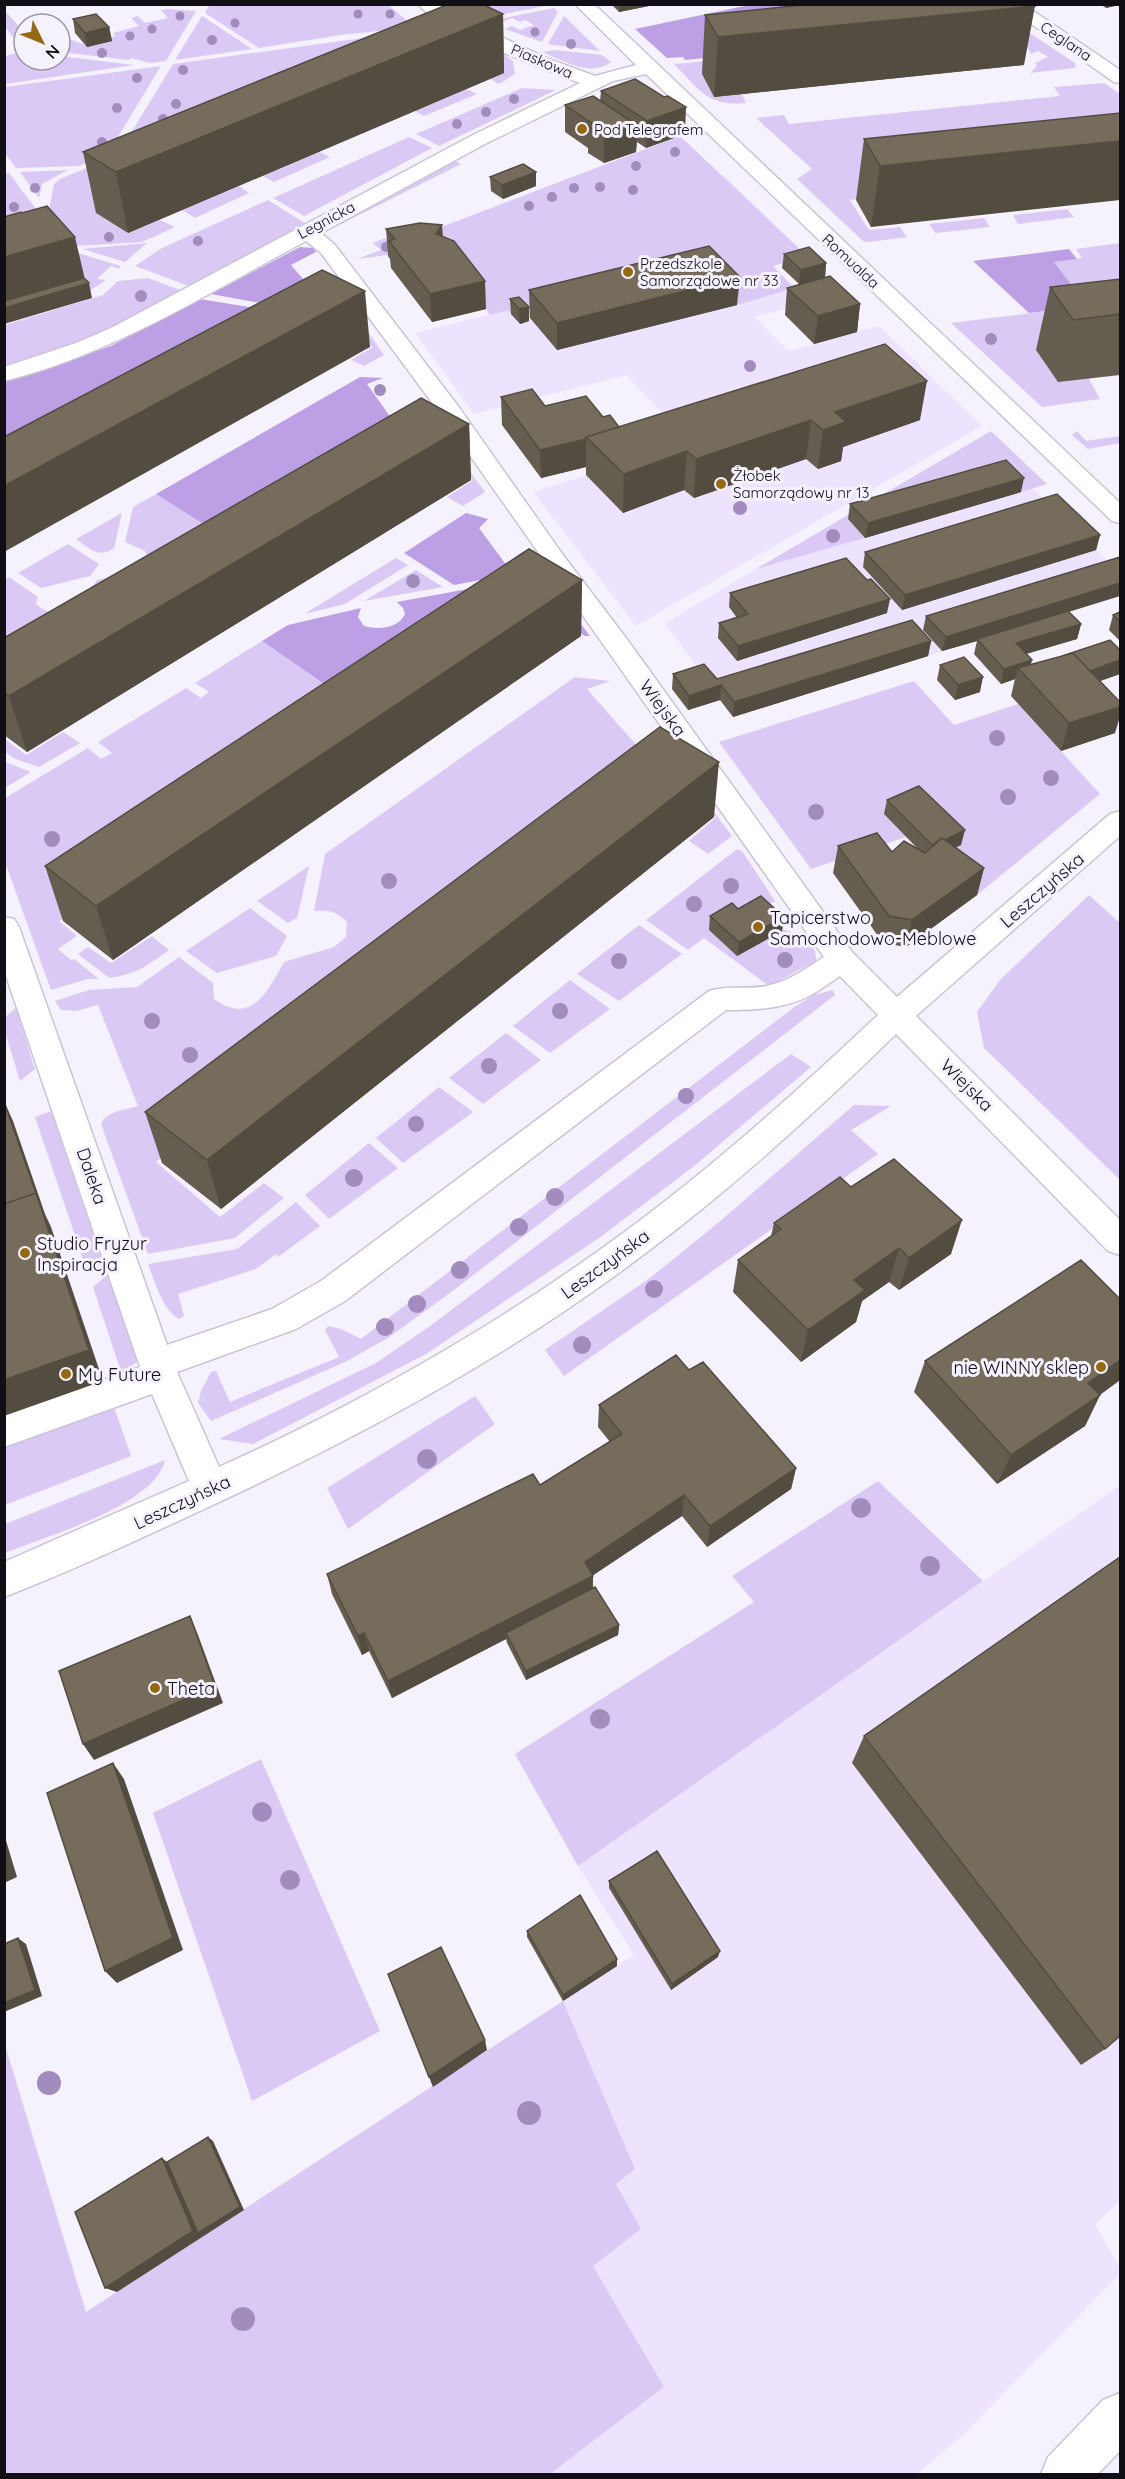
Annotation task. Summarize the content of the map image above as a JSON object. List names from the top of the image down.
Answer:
{
  "streets": {
    "street": [
      "Ceglana",
      "Piaskowa",
      "Legnicka",
      "Romualda",
      "Wiejska",
      "Leszczyńska",
      "Daleka"
    ]
  },
  "crossings": [
    ["Piaskowa", "Legnicka"],
    ["Legnicka", "Romualda"],
    ["Legnicka", "Wiejska"],
    ["Wiejska", "Leszczyńska"],
    ["Leszczyńska", "Daleka"]
  ],
  "places": [
    "Pod Telegrafem",
    "Przedszkole Samorządowe nr 33",
    "Żłobek Samorządowy nr 13",
    "Tapicerstwo Samochodowo-Meblowe",
    "Studio Fryzur Inspiracja",
    "nie WINNY sklep",
    "My Future",
    "Theta"
  ],
  "north": "bottom right"
}
